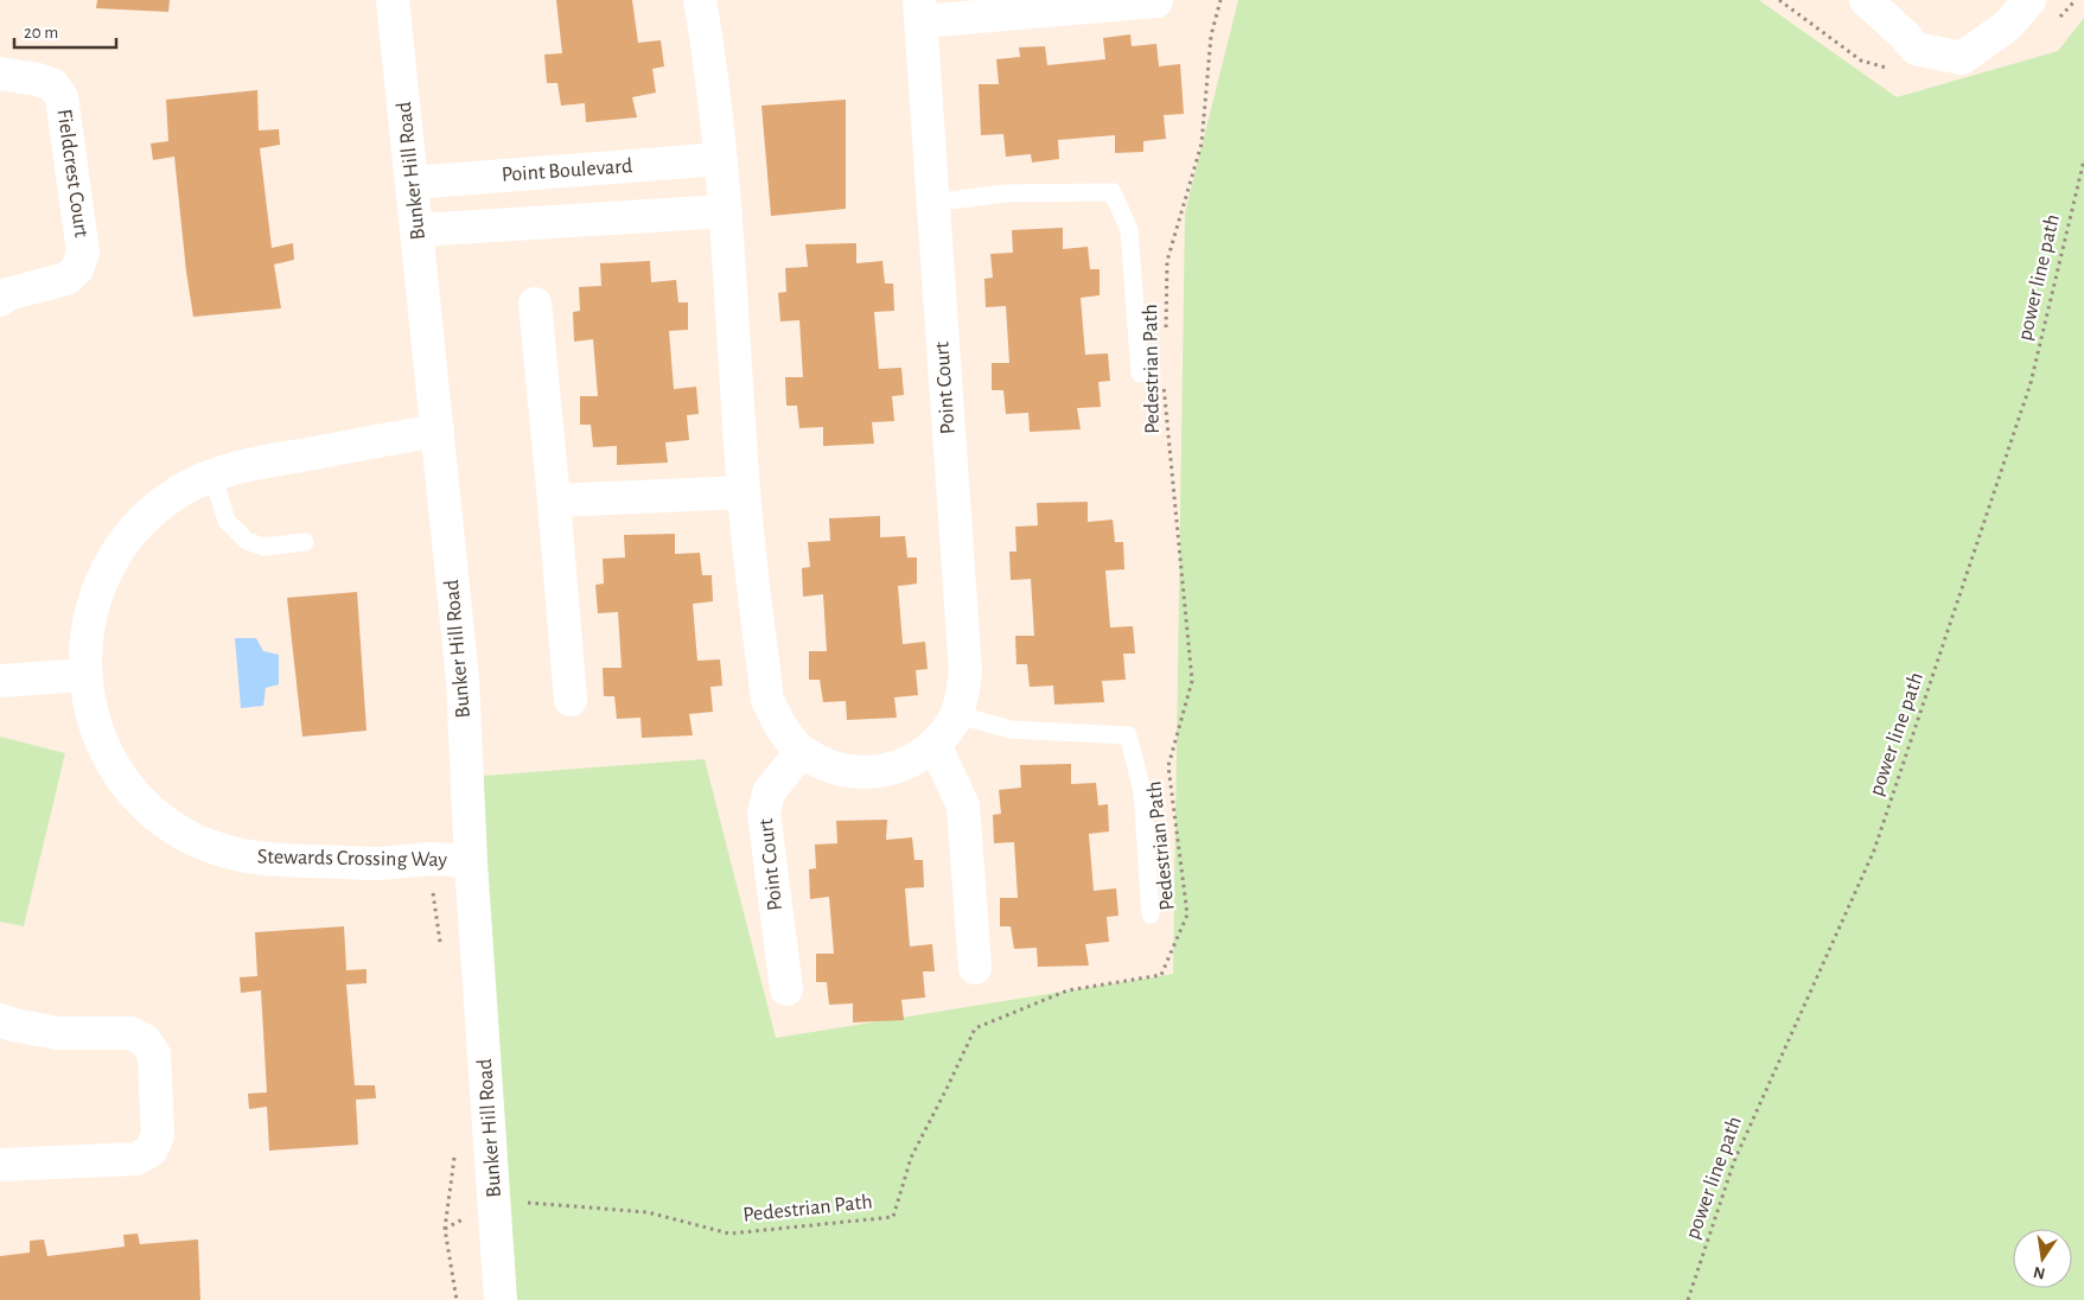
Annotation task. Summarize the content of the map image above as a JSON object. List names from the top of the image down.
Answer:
{
  "streets": {
    "street": [
      "Bunker Hill Road",
      "Point Boulevard",
      "Fieldcrest Court",
      "Point Court",
      "Stewards Crossing Way"
    ],
    "path": ["power line path", "Pedestrian Path"]
  },
  "crossings": [
    ["Bunker Hill Road", "Point Boulevard"],
    ["Bunker Hill Road", "Pedestrian Path"],
    ["Bunker Hill Road", "Stewards Crossing Way"],
    ["Point Boulevard", "Point Court"]
  ],
  "scale_bar": "20 m",
  "north": "bottom"
}
